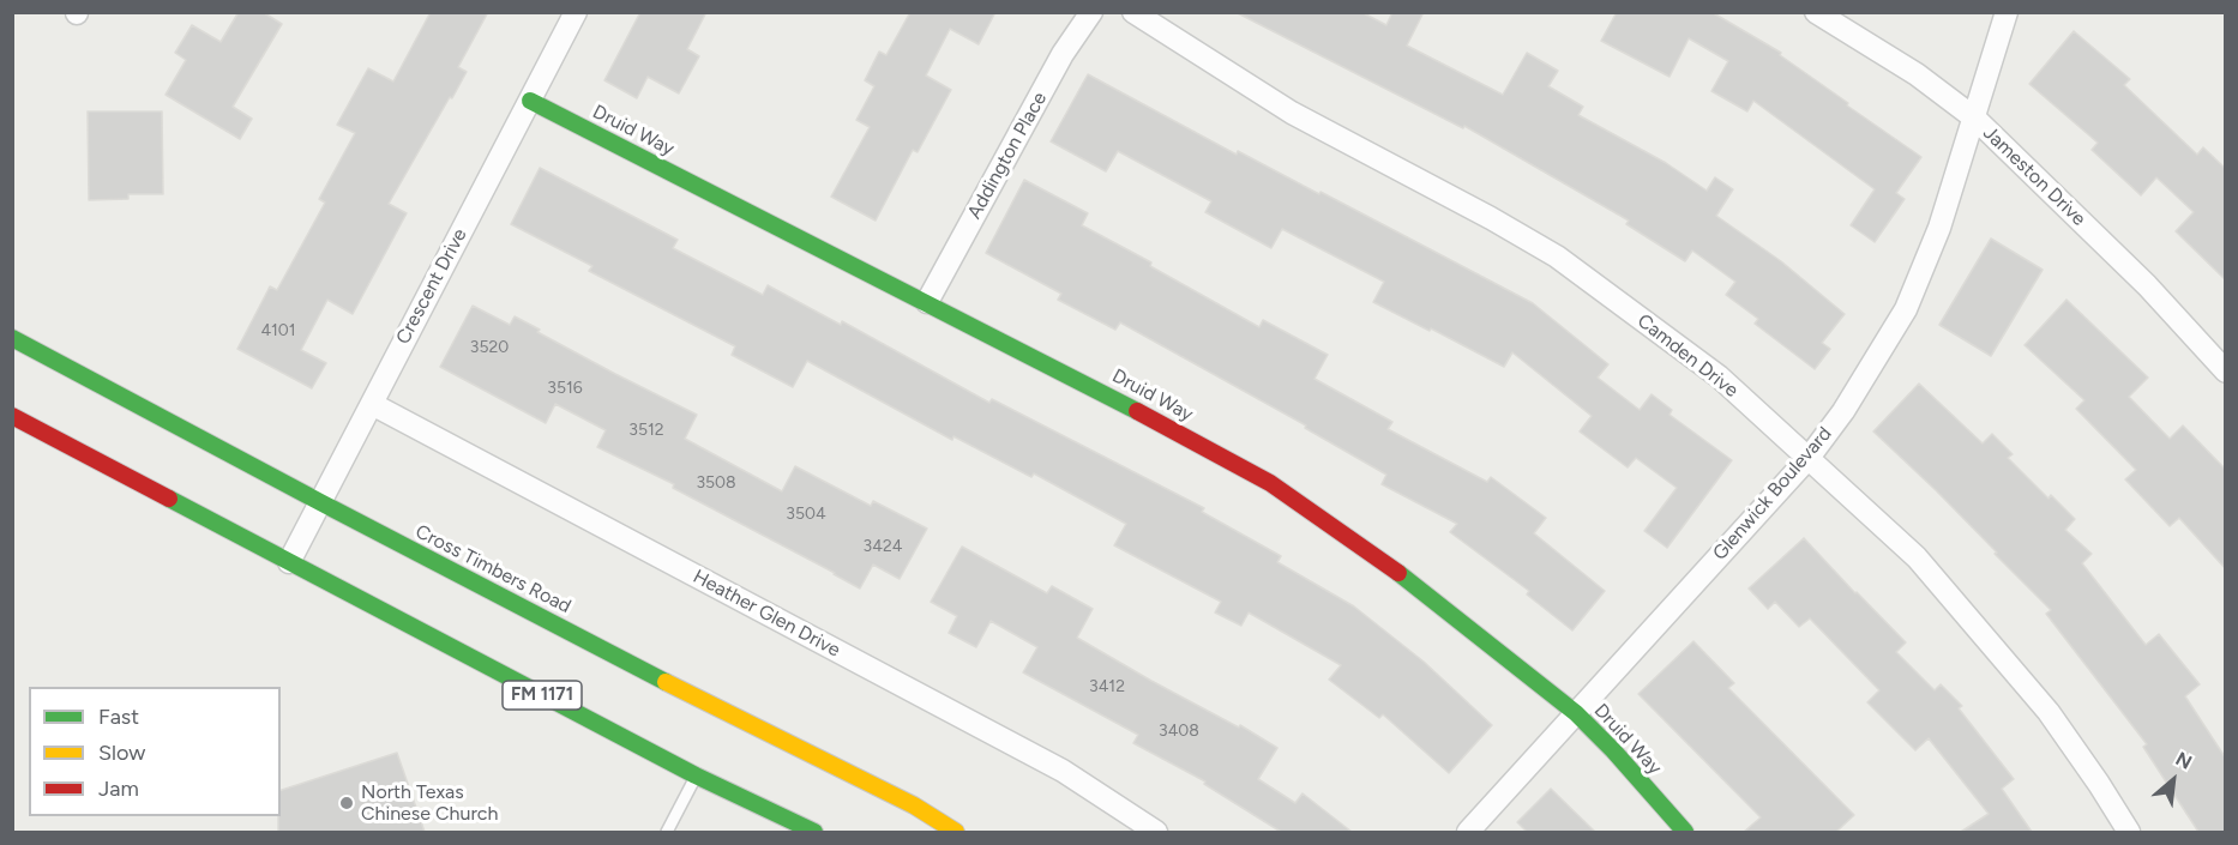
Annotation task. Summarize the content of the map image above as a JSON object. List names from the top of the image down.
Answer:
{
  "streets": {
    "main road": ["Druid Way", "Cross Timbers Road", "FM 1171"],
    "street": [
      "Addington Place",
      "Jameston Drive",
      "Crescent Drive",
      "Camden Drive",
      "Glenwick Boulevard",
      "Heather Glen Drive"
    ]
  },
  "crossings": [
    ["Druid Way", "Addington Place"],
    ["Druid Way", "Crescent Drive"],
    ["Druid Way", "Glenwick Boulevard"],
    ["Jameston Drive", "Glenwick Boulevard"],
    ["Crescent Drive", "Cross Timbers Road"],
    ["Crescent Drive", "Heather Glen Drive"],
    ["Crescent Drive", "FM 1171"],
    ["Camden Drive", "Glenwick Boulevard"]
  ],
  "places": ["North Texas Chinese Church"],
  "house_numbers": [
    "4101",
    "3520",
    "3516",
    "3512",
    "3508",
    "3504",
    "3424",
    "3412",
    "3408"
  ],
  "legend": ["Fast", "Slow", "Jam"],
  "north": "top right"
}
